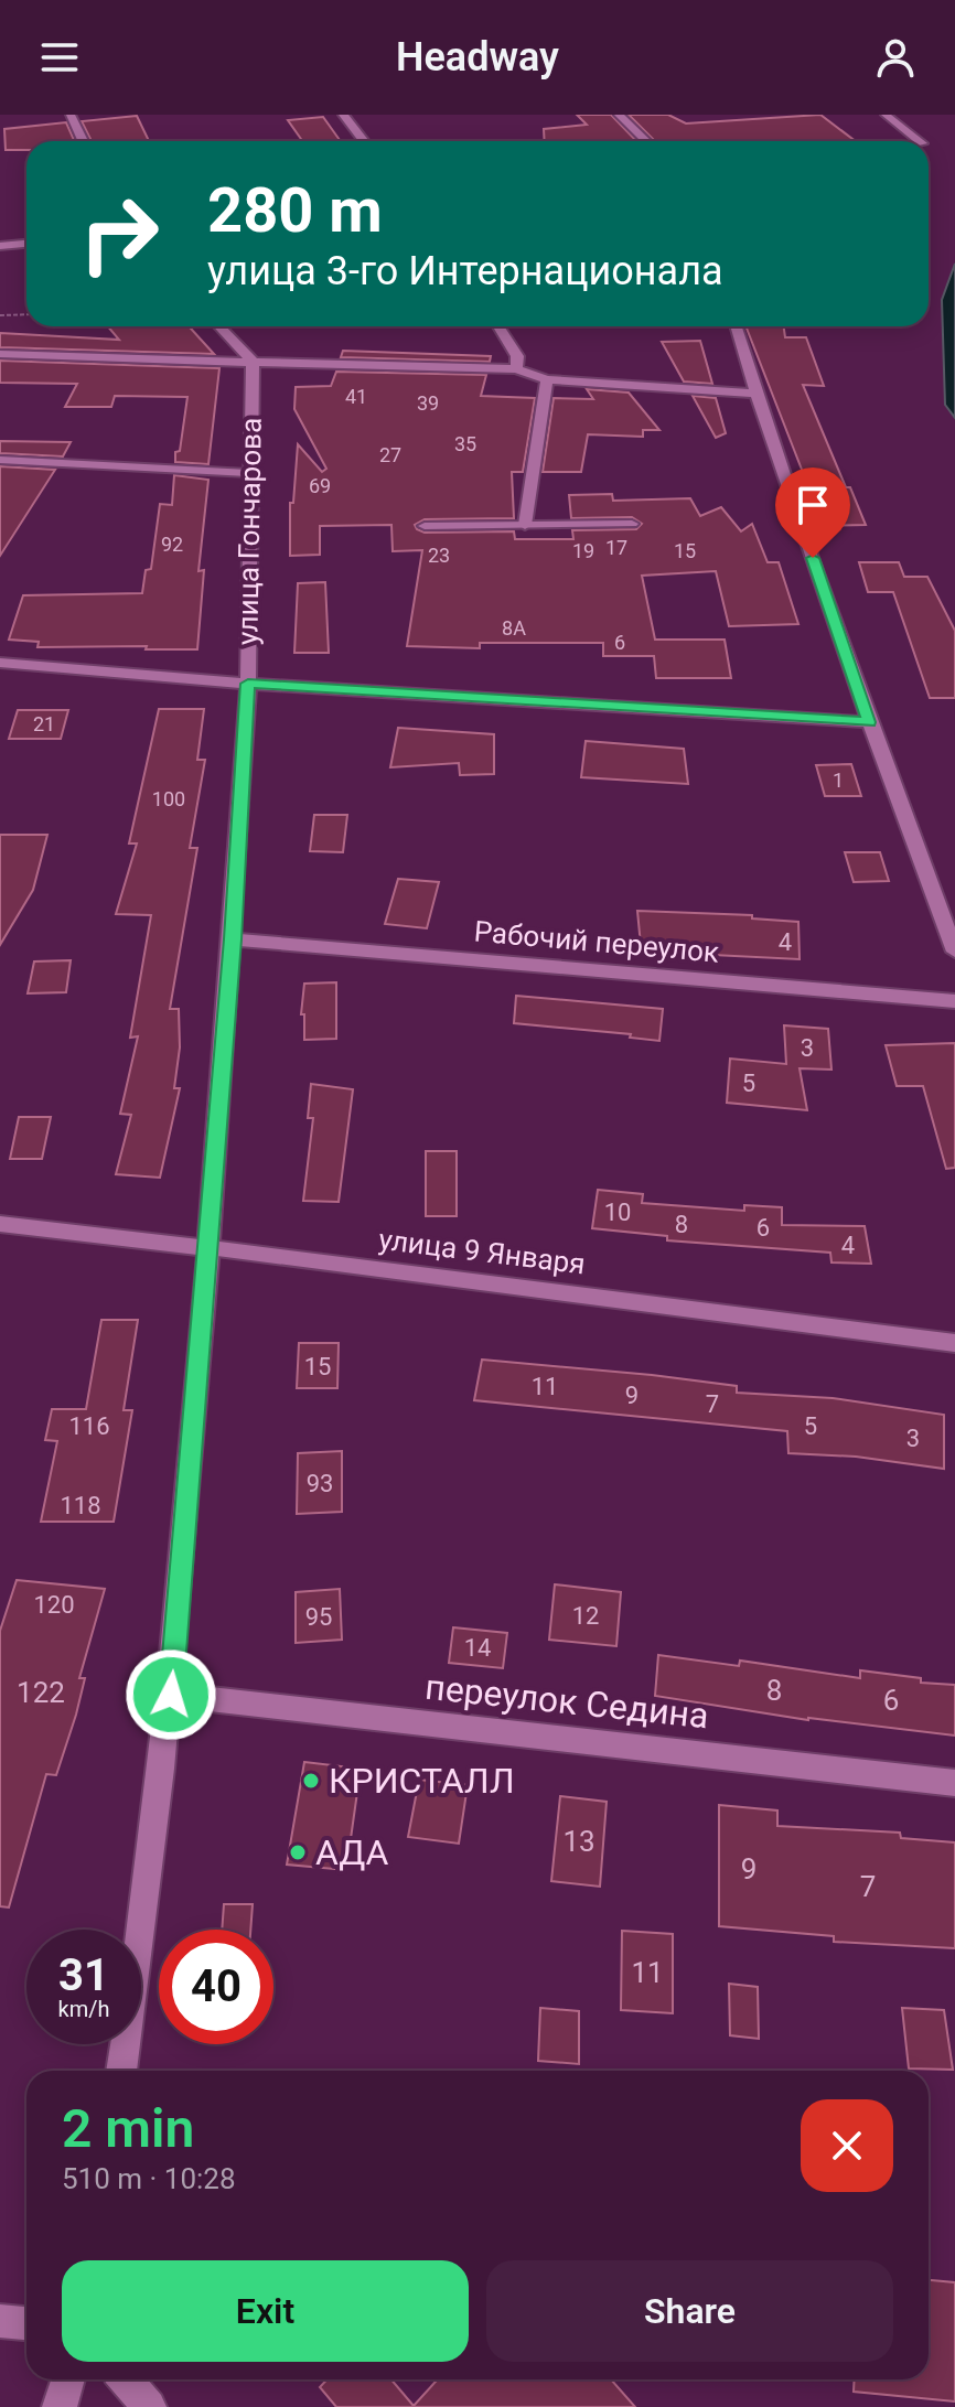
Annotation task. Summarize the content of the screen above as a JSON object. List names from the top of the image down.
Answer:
{
  "streets": {
    "street": [
      "улица Гончарова",
      "Рабочий переулок",
      "улица 9 Января",
      "переулок Седина"
    ]
  },
  "crossings": [
    ["улица Гончарова", "Рабочий переулок"],
    ["улица Гончарова", "улица 9 Января"],
    ["улица Гончарова", "переулок Седина"]
  ],
  "places": ["КРИСТАЛЛ", "АДА"],
  "house_numbers": [
    "41",
    "39",
    "35",
    "27",
    "69",
    "92",
    "17",
    "19",
    "15",
    "23",
    "8А",
    "6",
    "21",
    "1",
    "100",
    "4",
    "3",
    "5",
    "10",
    "8",
    "6",
    "4",
    "15",
    "11",
    "9",
    "7",
    "116",
    "5",
    "3",
    "93",
    "118",
    "120",
    "12",
    "95",
    "14",
    "8",
    "122",
    "6",
    "13",
    "9",
    "7",
    "11"
  ],
  "page": {
    "header": "Headway",
    "turn": ["280 m", "улица 3-го Интернационала"],
    "speed": "31 km/h",
    "limit": "40",
    "heading": ["2 min", "510 m · 10:28"],
    "buttons": ["Exit", "Share"]
  }
}
